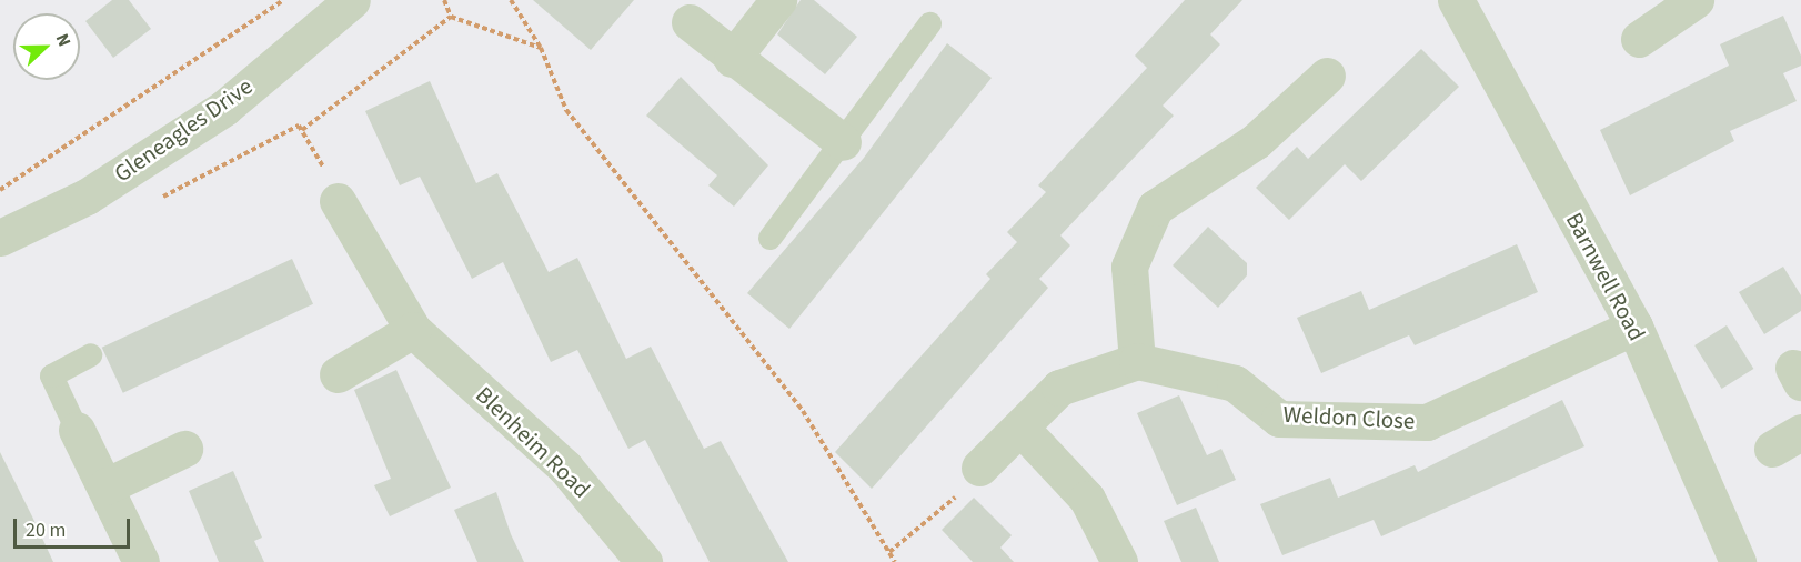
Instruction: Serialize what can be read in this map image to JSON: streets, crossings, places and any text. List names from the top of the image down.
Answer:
{
  "streets": {
    "street": [
      "Gleneagles Drive",
      "Barnwell Road",
      "Weldon Close",
      "Blenheim Road"
    ]
  },
  "crossings": [
    ["Barnwell Road", "Weldon Close"]
  ],
  "scale_bar": "20 m",
  "north": "right"
}
